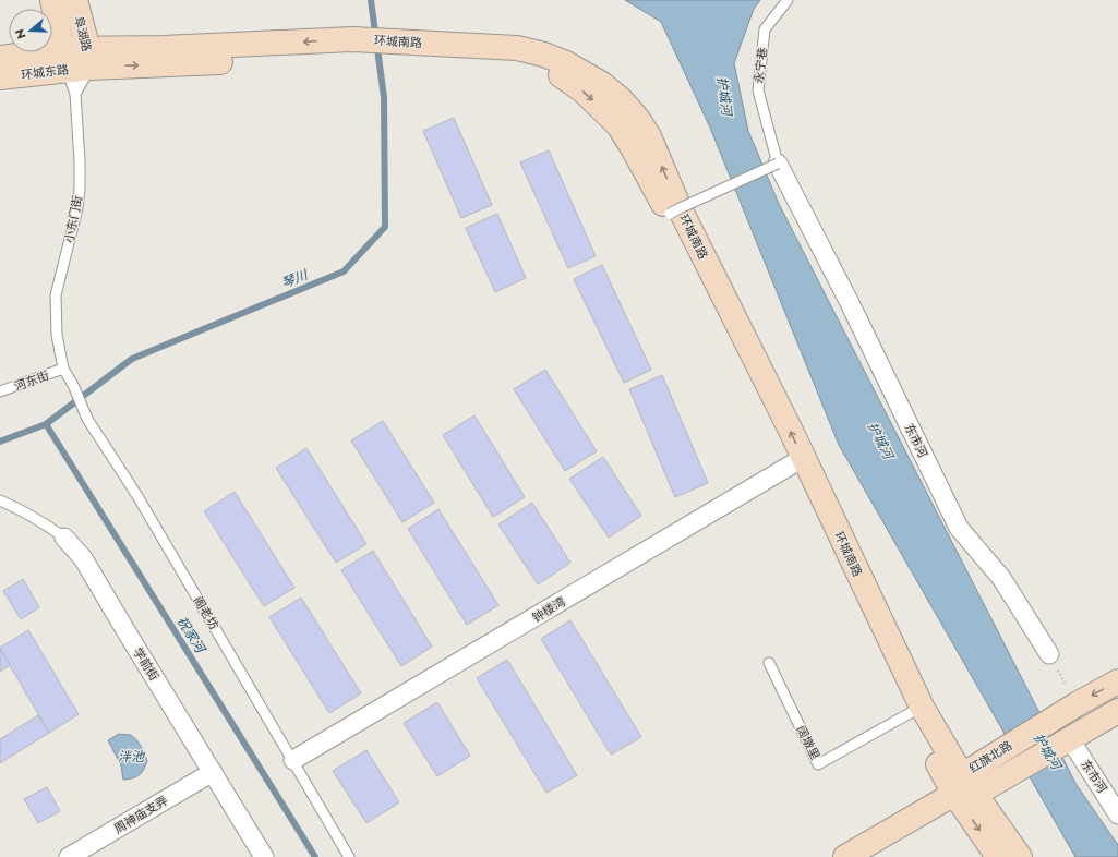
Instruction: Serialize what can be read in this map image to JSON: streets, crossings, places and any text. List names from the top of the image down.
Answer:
{
  "streets": {
    "main road": [
      "阜湖路",
      "环城南路",
      "环城东路",
      "红旗北路"
    ],
    "street": [
      "东市河",
      "钟楼湾",
      "学前街",
      "周神庙支弄"
    ],
    "lane": [
      "永宁巷",
      "小东门街",
      "河东街",
      "阁老坊",
      "阔墩里"
    ]
  },
  "crossings": [
    ["阜湖路", "环城南路"],
    ["阜湖路", "环城东路"],
    ["阜湖路", "小东门街"],
    ["环城南路", "环城东路"],
    ["环城南路", "钟楼湾"],
    ["环城南路", "阔墩里"],
    ["环城南路", "红旗北路"],
    ["永宁巷", "东市河"],
    ["环城东路", "小东门街"],
    ["小东门街", "河东街"],
    ["小东门街", "阁老坊"],
    ["河东街", "阁老坊"],
    ["钟楼湾", "阁老坊"],
    ["学前街", "周神庙支弄"]
  ],
  "water": [
    "护城河",
    "琴川",
    "祝家河",
    "泮池"
  ],
  "north": "left"
}
